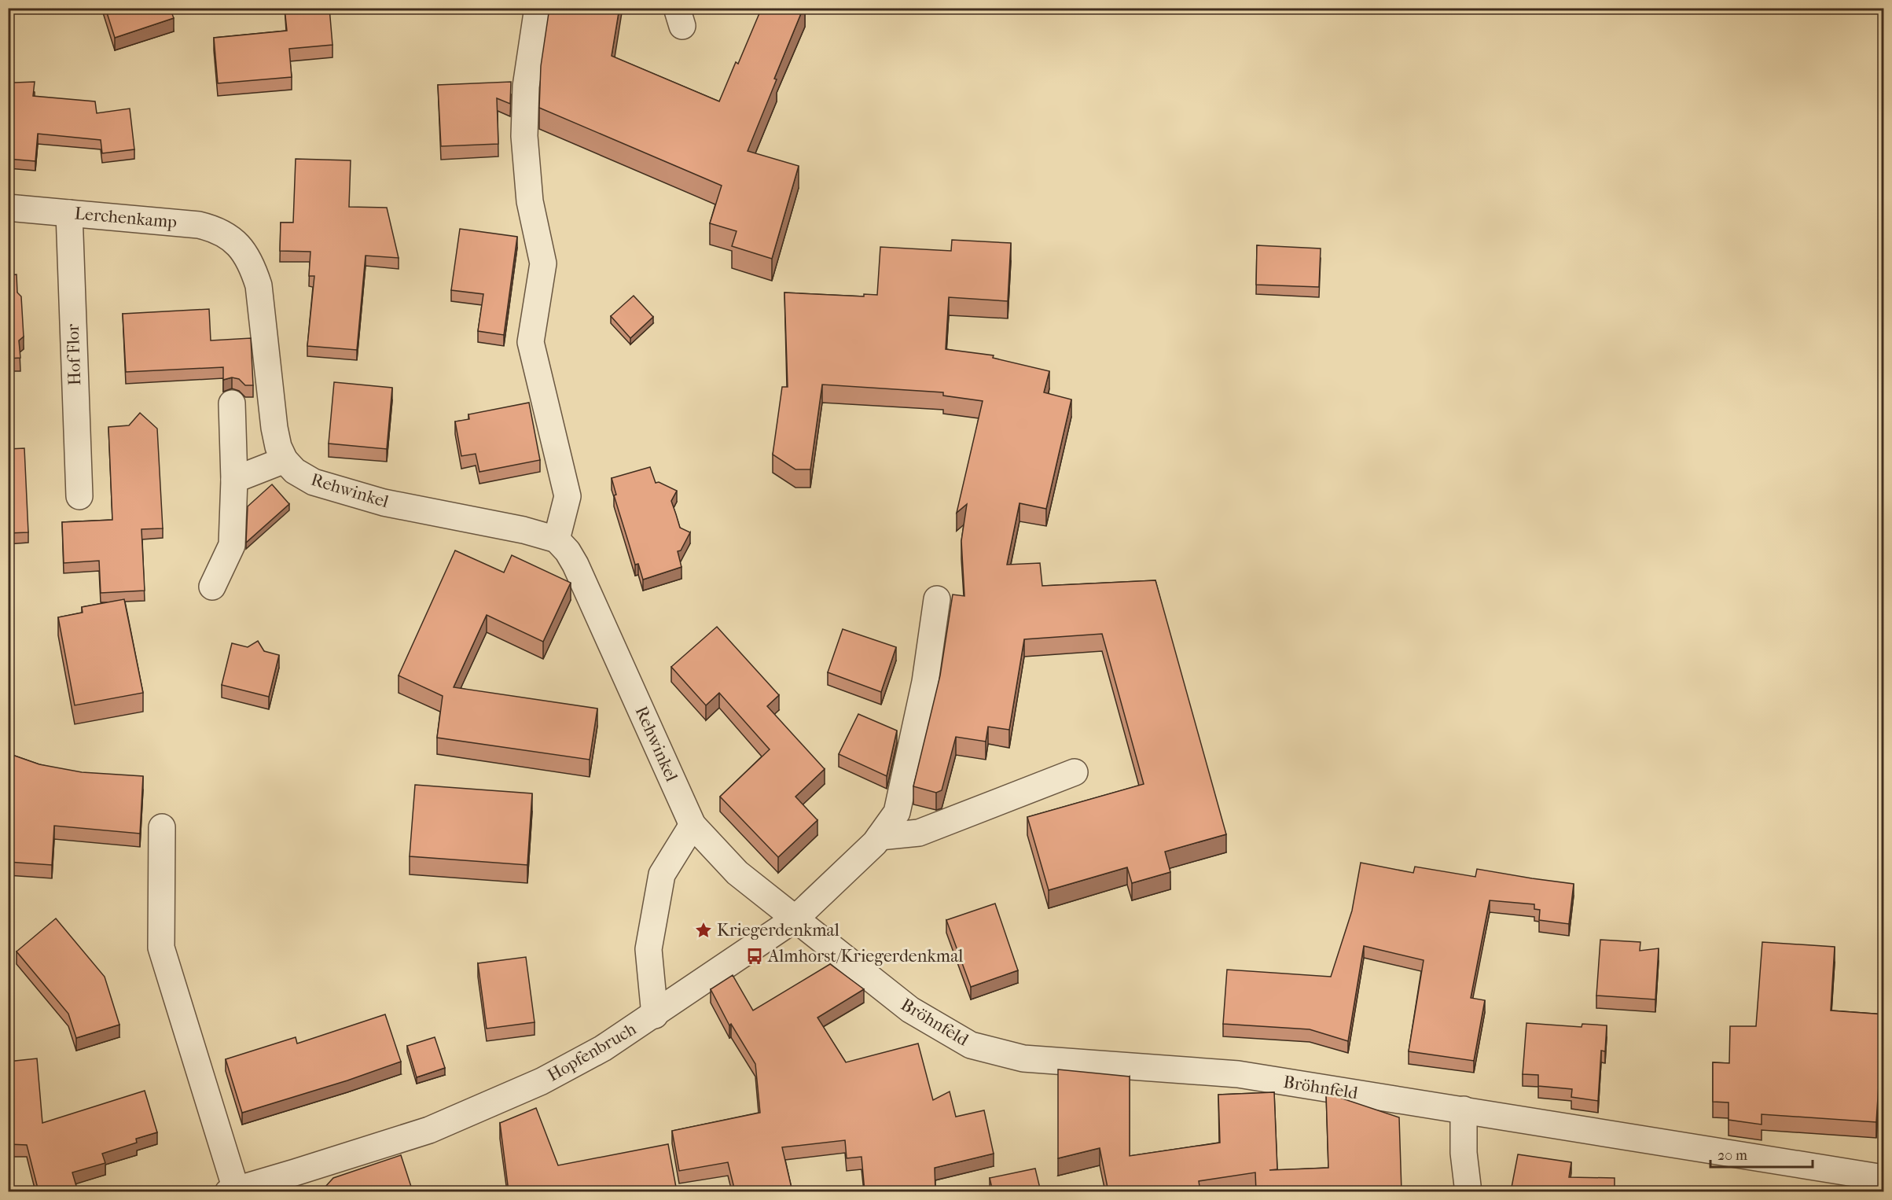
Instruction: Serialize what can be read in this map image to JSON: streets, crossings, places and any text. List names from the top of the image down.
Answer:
{
  "streets": {
    "street": [
      "Lerchenkamp",
      "Hof Flor",
      "Rehwinkel",
      "Bröhnfeld",
      "Hopfenbruch"
    ]
  },
  "crossings": [
    ["Lerchenkamp", "Hof Flor"],
    ["Lerchenkamp", "Rehwinkel"],
    ["Rehwinkel", "Bröhnfeld"],
    ["Rehwinkel", "Hopfenbruch"],
    ["Bröhnfeld", "Hopfenbruch"]
  ],
  "places": {
    "place": ["Kriegerdenkmal"],
    "bus stop": ["Almhorst/Kriegerdenkmal"]
  },
  "scale_bar": "20 m"
}
